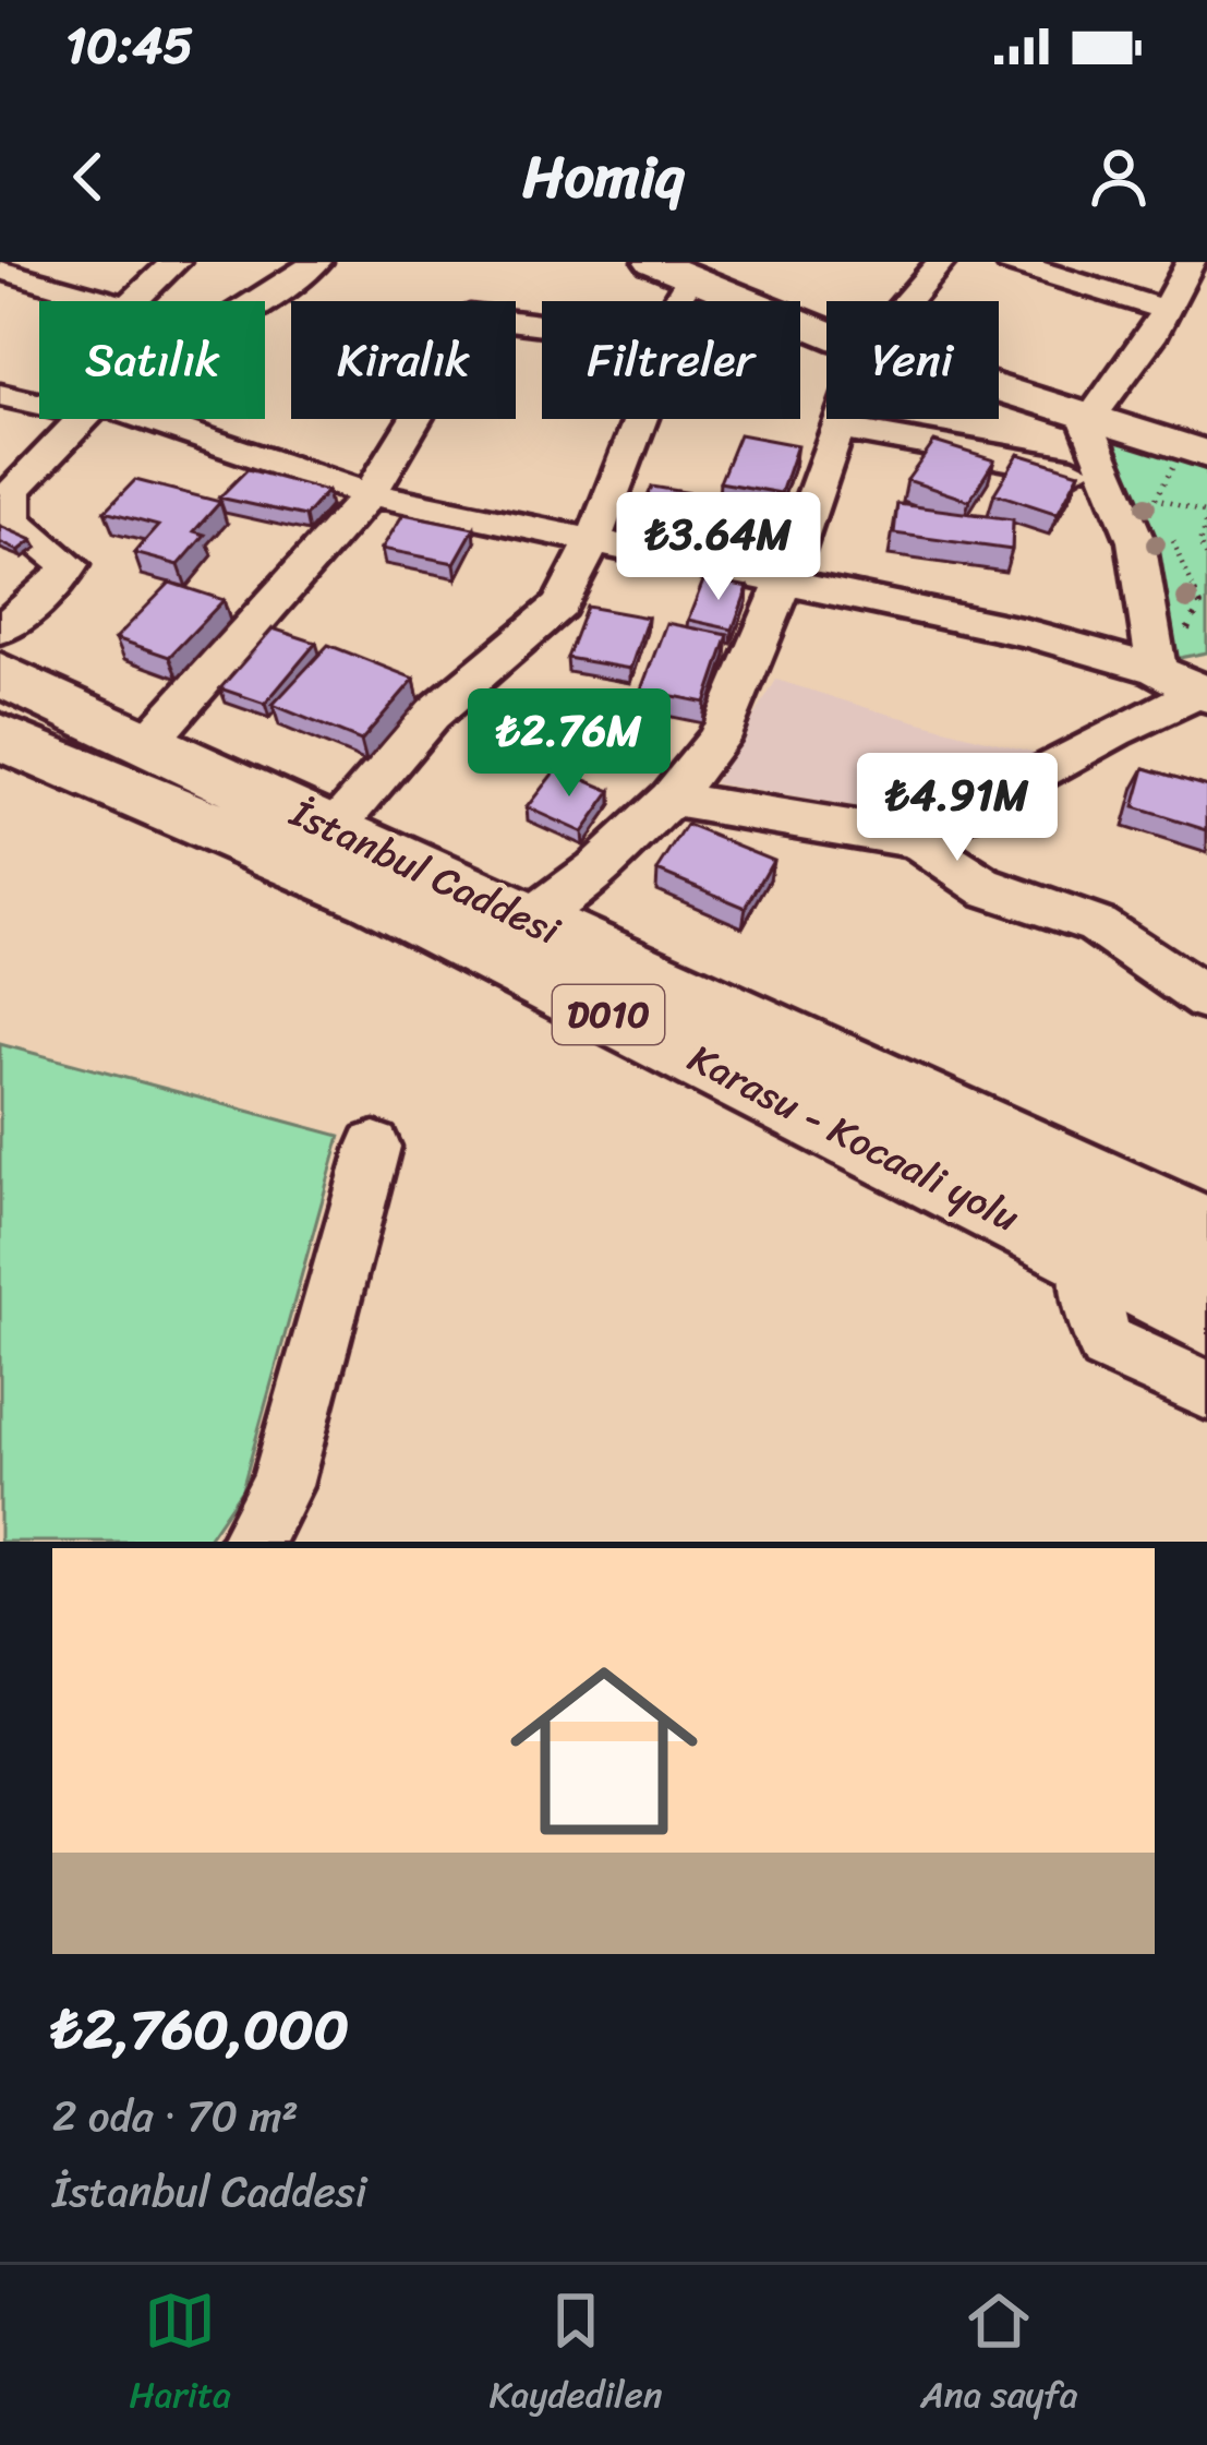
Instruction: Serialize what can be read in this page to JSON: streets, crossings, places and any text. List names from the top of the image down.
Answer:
{
  "streets": {
    "highway": ["İstanbul Caddesi", "D010", "Karasu - Kocaali yolu"]
  },
  "page": {
    "status": "10:45",
    "header": "Homiq",
    "chip": [
      "Satılık",
      "Kiralık",
      "Filtreler",
      "Yeni"
    ],
    "price": ["₺3.64M", "₺2.76M", "₺4.91M"],
    "list": [
      {
        "name": "₺2,760,000",
        "note": "2 oda · 70 m² · İstanbul Caddesi"
      }
    ],
    "tabs": ["Harita", "Kaydedilen", "Ana sayfa"]
  }
}
